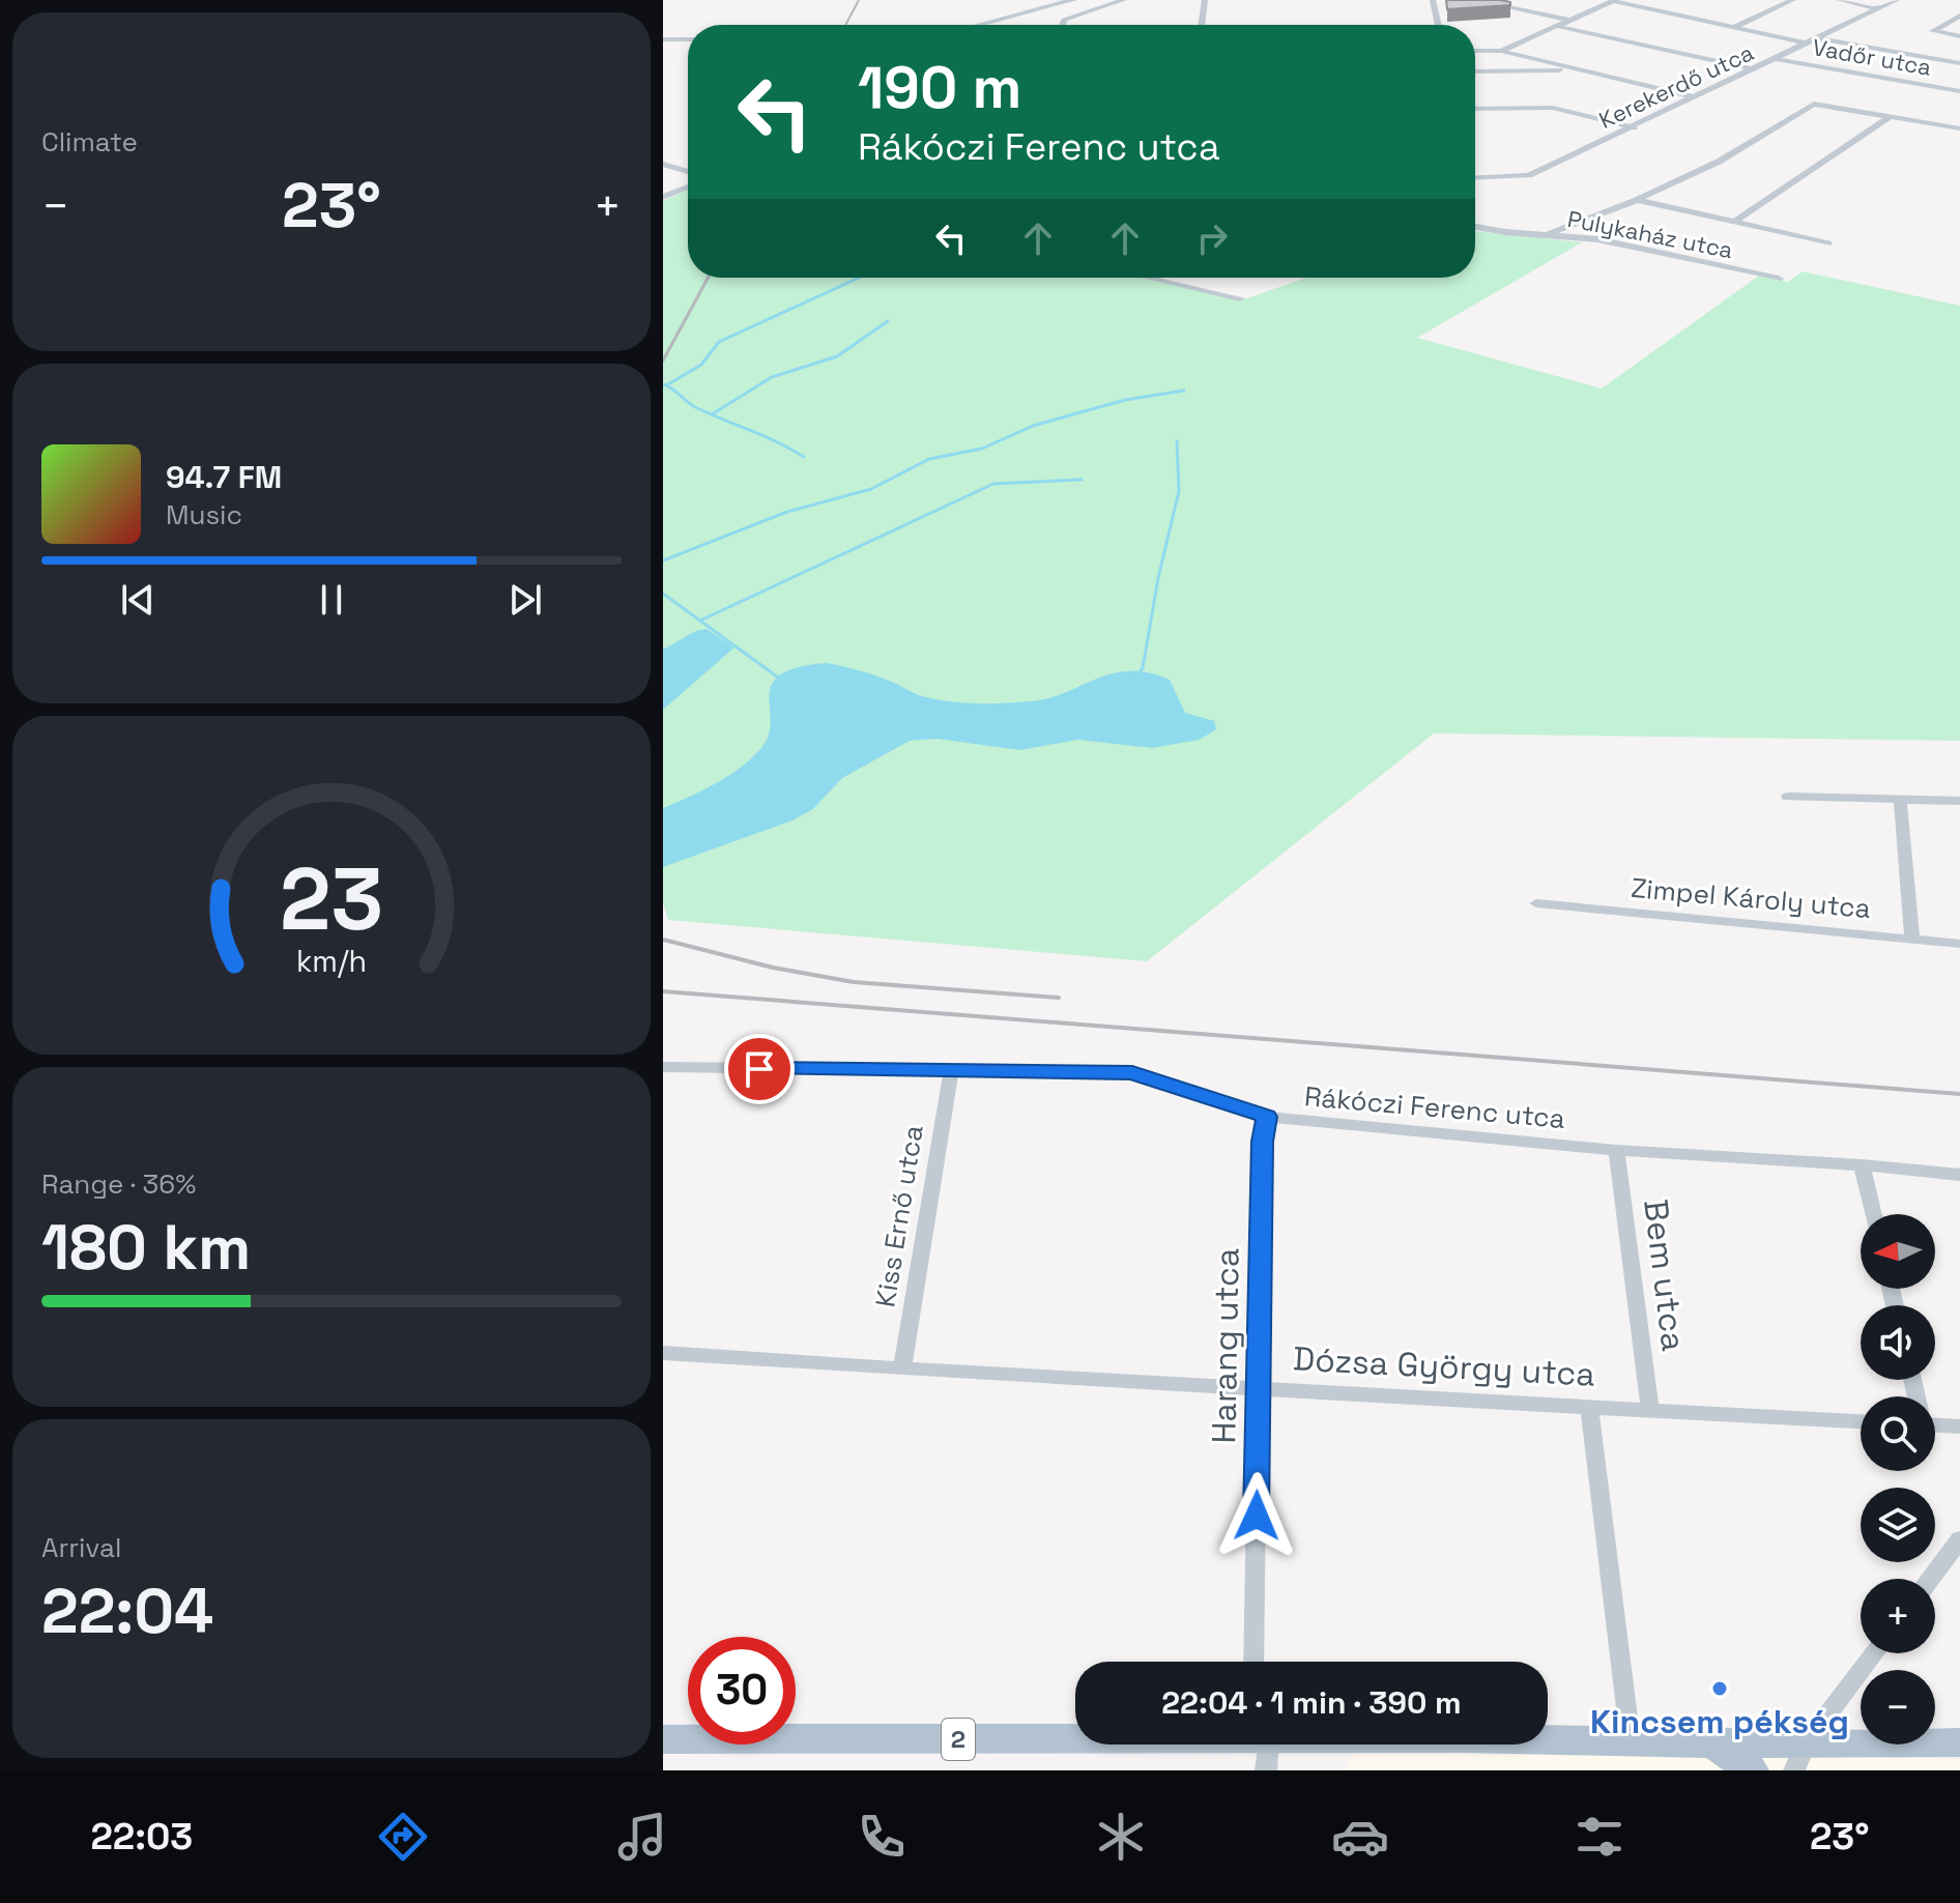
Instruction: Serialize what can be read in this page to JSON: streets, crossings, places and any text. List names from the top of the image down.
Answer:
{
  "streets": {
    "main road": ["2"],
    "street": [
      "Vadőr utca",
      "Kerekerdő utca",
      "Pulykaház utca",
      "Zimpel Károly utca",
      "Rákóczi Ferenc utca",
      "Kiss Ernő utca",
      "Bem utca",
      "Harang utca",
      "Dózsa György utca"
    ]
  },
  "crossings": [
    ["Vadőr utca", "Kerekerdő utca"],
    ["Rákóczi Ferenc utca", "Kiss Ernő utca"],
    ["Rákóczi Ferenc utca", "Bem utca"],
    ["Rákóczi Ferenc utca", "Harang utca"],
    ["Kiss Ernő utca", "Dózsa György utca"],
    ["Bem utca", "Dózsa György utca"],
    ["Harang utca", "Dózsa György utca"]
  ],
  "places": ["Kincsem pékség"],
  "north": "left",
  "page": {
    "tile": [
      "Climate",
      ["Range · 36%", "180 km"],
      ["Arrival", "22:04"]
    ],
    "turn": ["190 m", "Rákóczi Ferenc utca"],
    "heat": ["−", "23°", "+"],
    "song": ["94.7 FM", "Music"],
    "map_buttons": ["+", "−"],
    "limit": "30",
    "trip": "22:04 · 1 min · 390 m",
    "tabs": ["22:03", "23°"],
    "gauge": ["23", "km/h"]
  }
}
